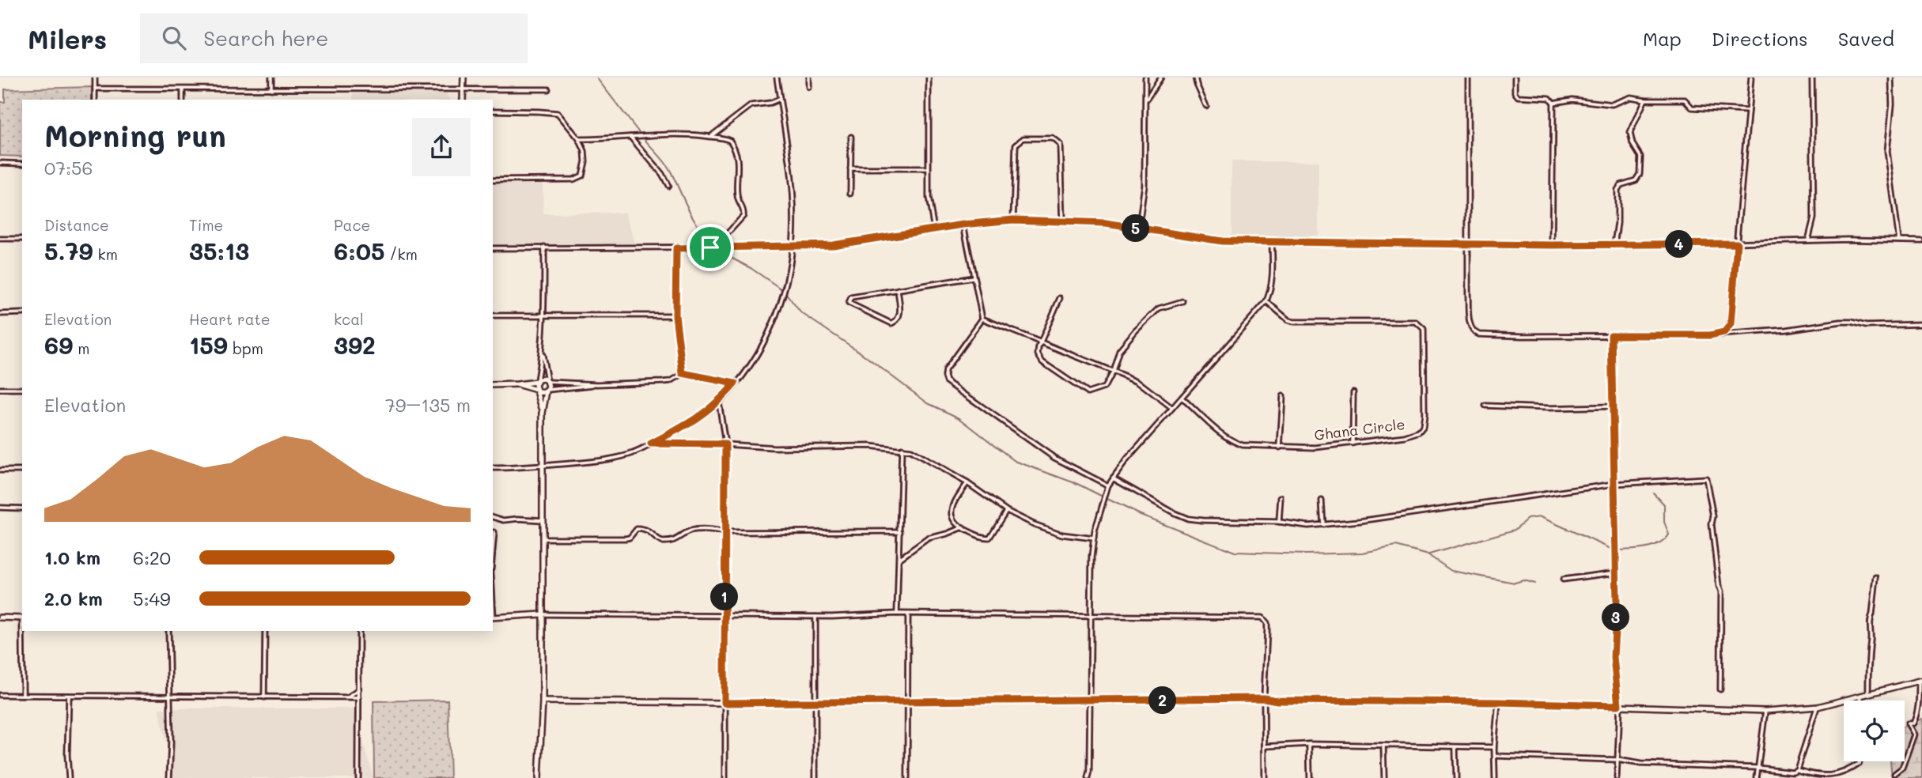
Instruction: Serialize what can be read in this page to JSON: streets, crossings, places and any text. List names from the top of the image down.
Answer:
{
  "streets": {
    "street": ["Ghana Circle"]
  },
  "page": {
    "header": "Milers",
    "search": "Search here",
    "nav": ["Map", "Directions", "Saved"],
    "heading": ["Morning run", "07:56"],
    "stats": [
      ["Distance", "5.79 km"],
      ["Time", "35:13"],
      ["Pace", "6:05 /km"],
      ["Elevation", "69 m"],
      ["Heart rate", "159 bpm"],
      ["kcal", "392"]
    ],
    "pins": [
      "5",
      "4",
      "1",
      "3",
      "2"
    ],
    "chart": ["Elevation", "79–135 m"],
    "list": [
      {
        "name": "1.0 km",
        "note": "6:20"
      },
      {
        "name": "2.0 km",
        "note": "5:49"
      }
    ]
  }
}
